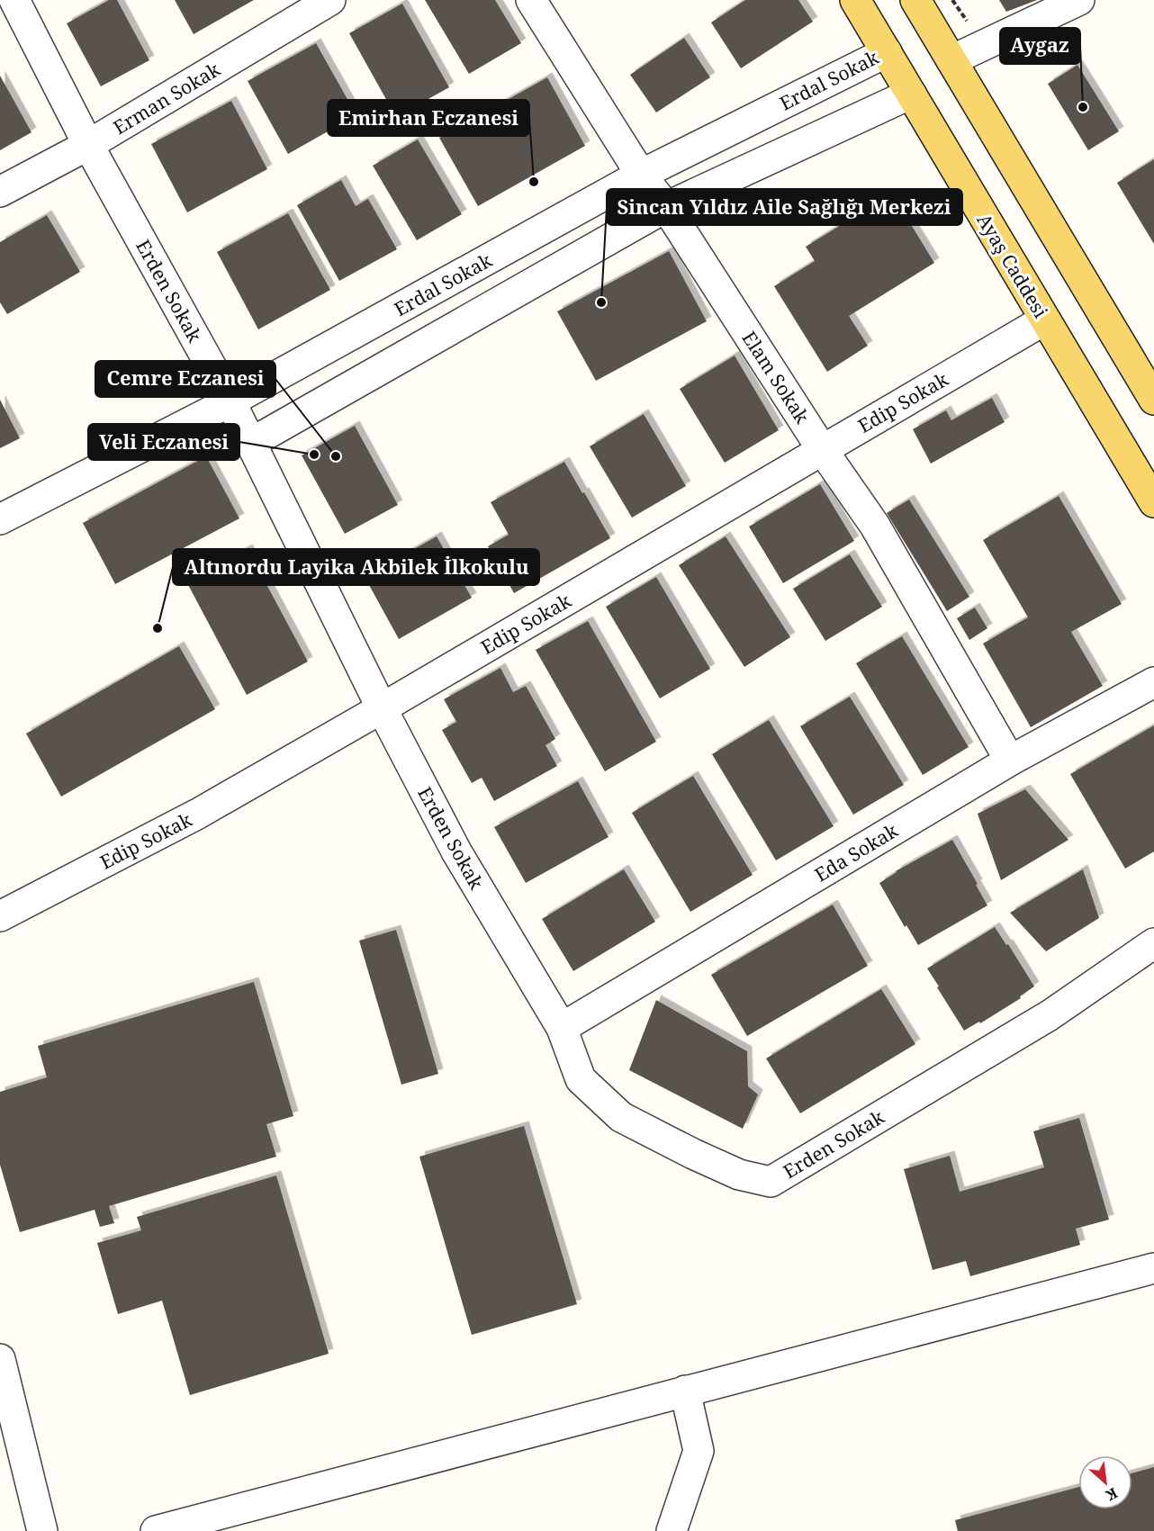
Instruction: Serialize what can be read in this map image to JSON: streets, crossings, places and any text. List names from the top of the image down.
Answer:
{
  "streets": {
    "main road": ["Ayaş Caddesi"],
    "street": [
      "Erdal Sokak",
      "Erman Sokak",
      "Erden Sokak",
      "Elam Sokak",
      "Edip Sokak",
      "Eda Sokak"
    ]
  },
  "crossings": [
    ["Erdal Sokak", "Ayaş Caddesi"],
    ["Erdal Sokak", "Erden Sokak"],
    ["Erdal Sokak", "Elam Sokak"],
    ["Erman Sokak", "Erden Sokak"],
    ["Ayaş Caddesi", "Edip Sokak"],
    ["Erden Sokak", "Edip Sokak"],
    ["Erden Sokak", "Eda Sokak"],
    ["Elam Sokak", "Edip Sokak"],
    ["Elam Sokak", "Eda Sokak"]
  ],
  "places": [
    "Aygaz",
    "Emirhan Eczanesi",
    "Sincan Yıldız Aile Sağlığı Merkezi",
    "Veli Eczanesi",
    "Cemre Eczanesi",
    "Altınordu Layika Akbilek İlkokulu"
  ],
  "north": "bottom right"
}
